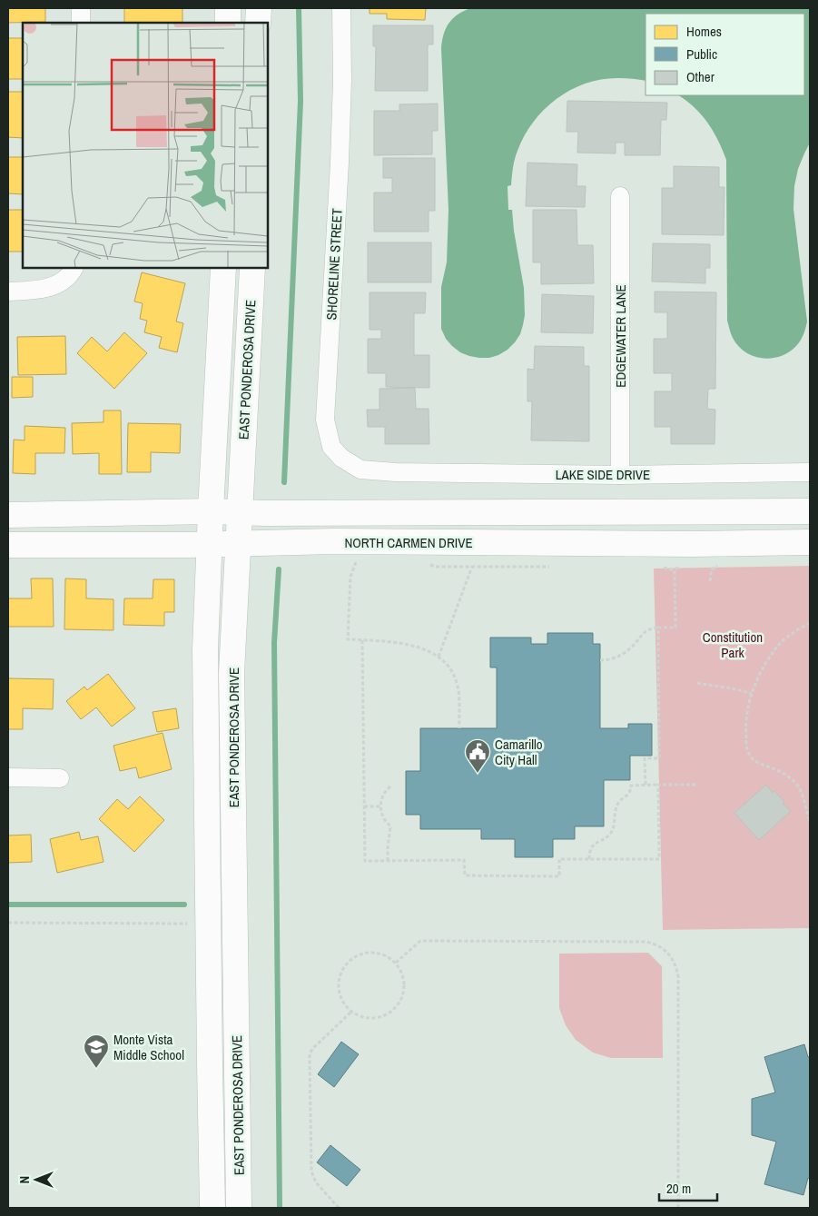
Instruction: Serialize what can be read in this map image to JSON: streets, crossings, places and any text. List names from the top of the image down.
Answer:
{
  "streets": {
    "main road": ["EAST PONDEROSA DRIVE", "NORTH CARMEN DRIVE"],
    "street": ["SHORELINE STREET", "EDGEWATER LANE", "LAKE SIDE DRIVE"]
  },
  "crossings": [
    ["SHORELINE STREET", "LAKE SIDE DRIVE"],
    ["EDGEWATER LANE", "LAKE SIDE DRIVE"],
    ["EAST PONDEROSA DRIVE", "NORTH CARMEN DRIVE"]
  ],
  "parks": ["Constitution Park"],
  "places": {
    "public building": ["Camarillo City Hall"],
    "school or university": ["Monte Vista Middle School"]
  },
  "legend": ["Homes", "Public", "Other"],
  "scale_bar": "20 m",
  "north": "left"
}
